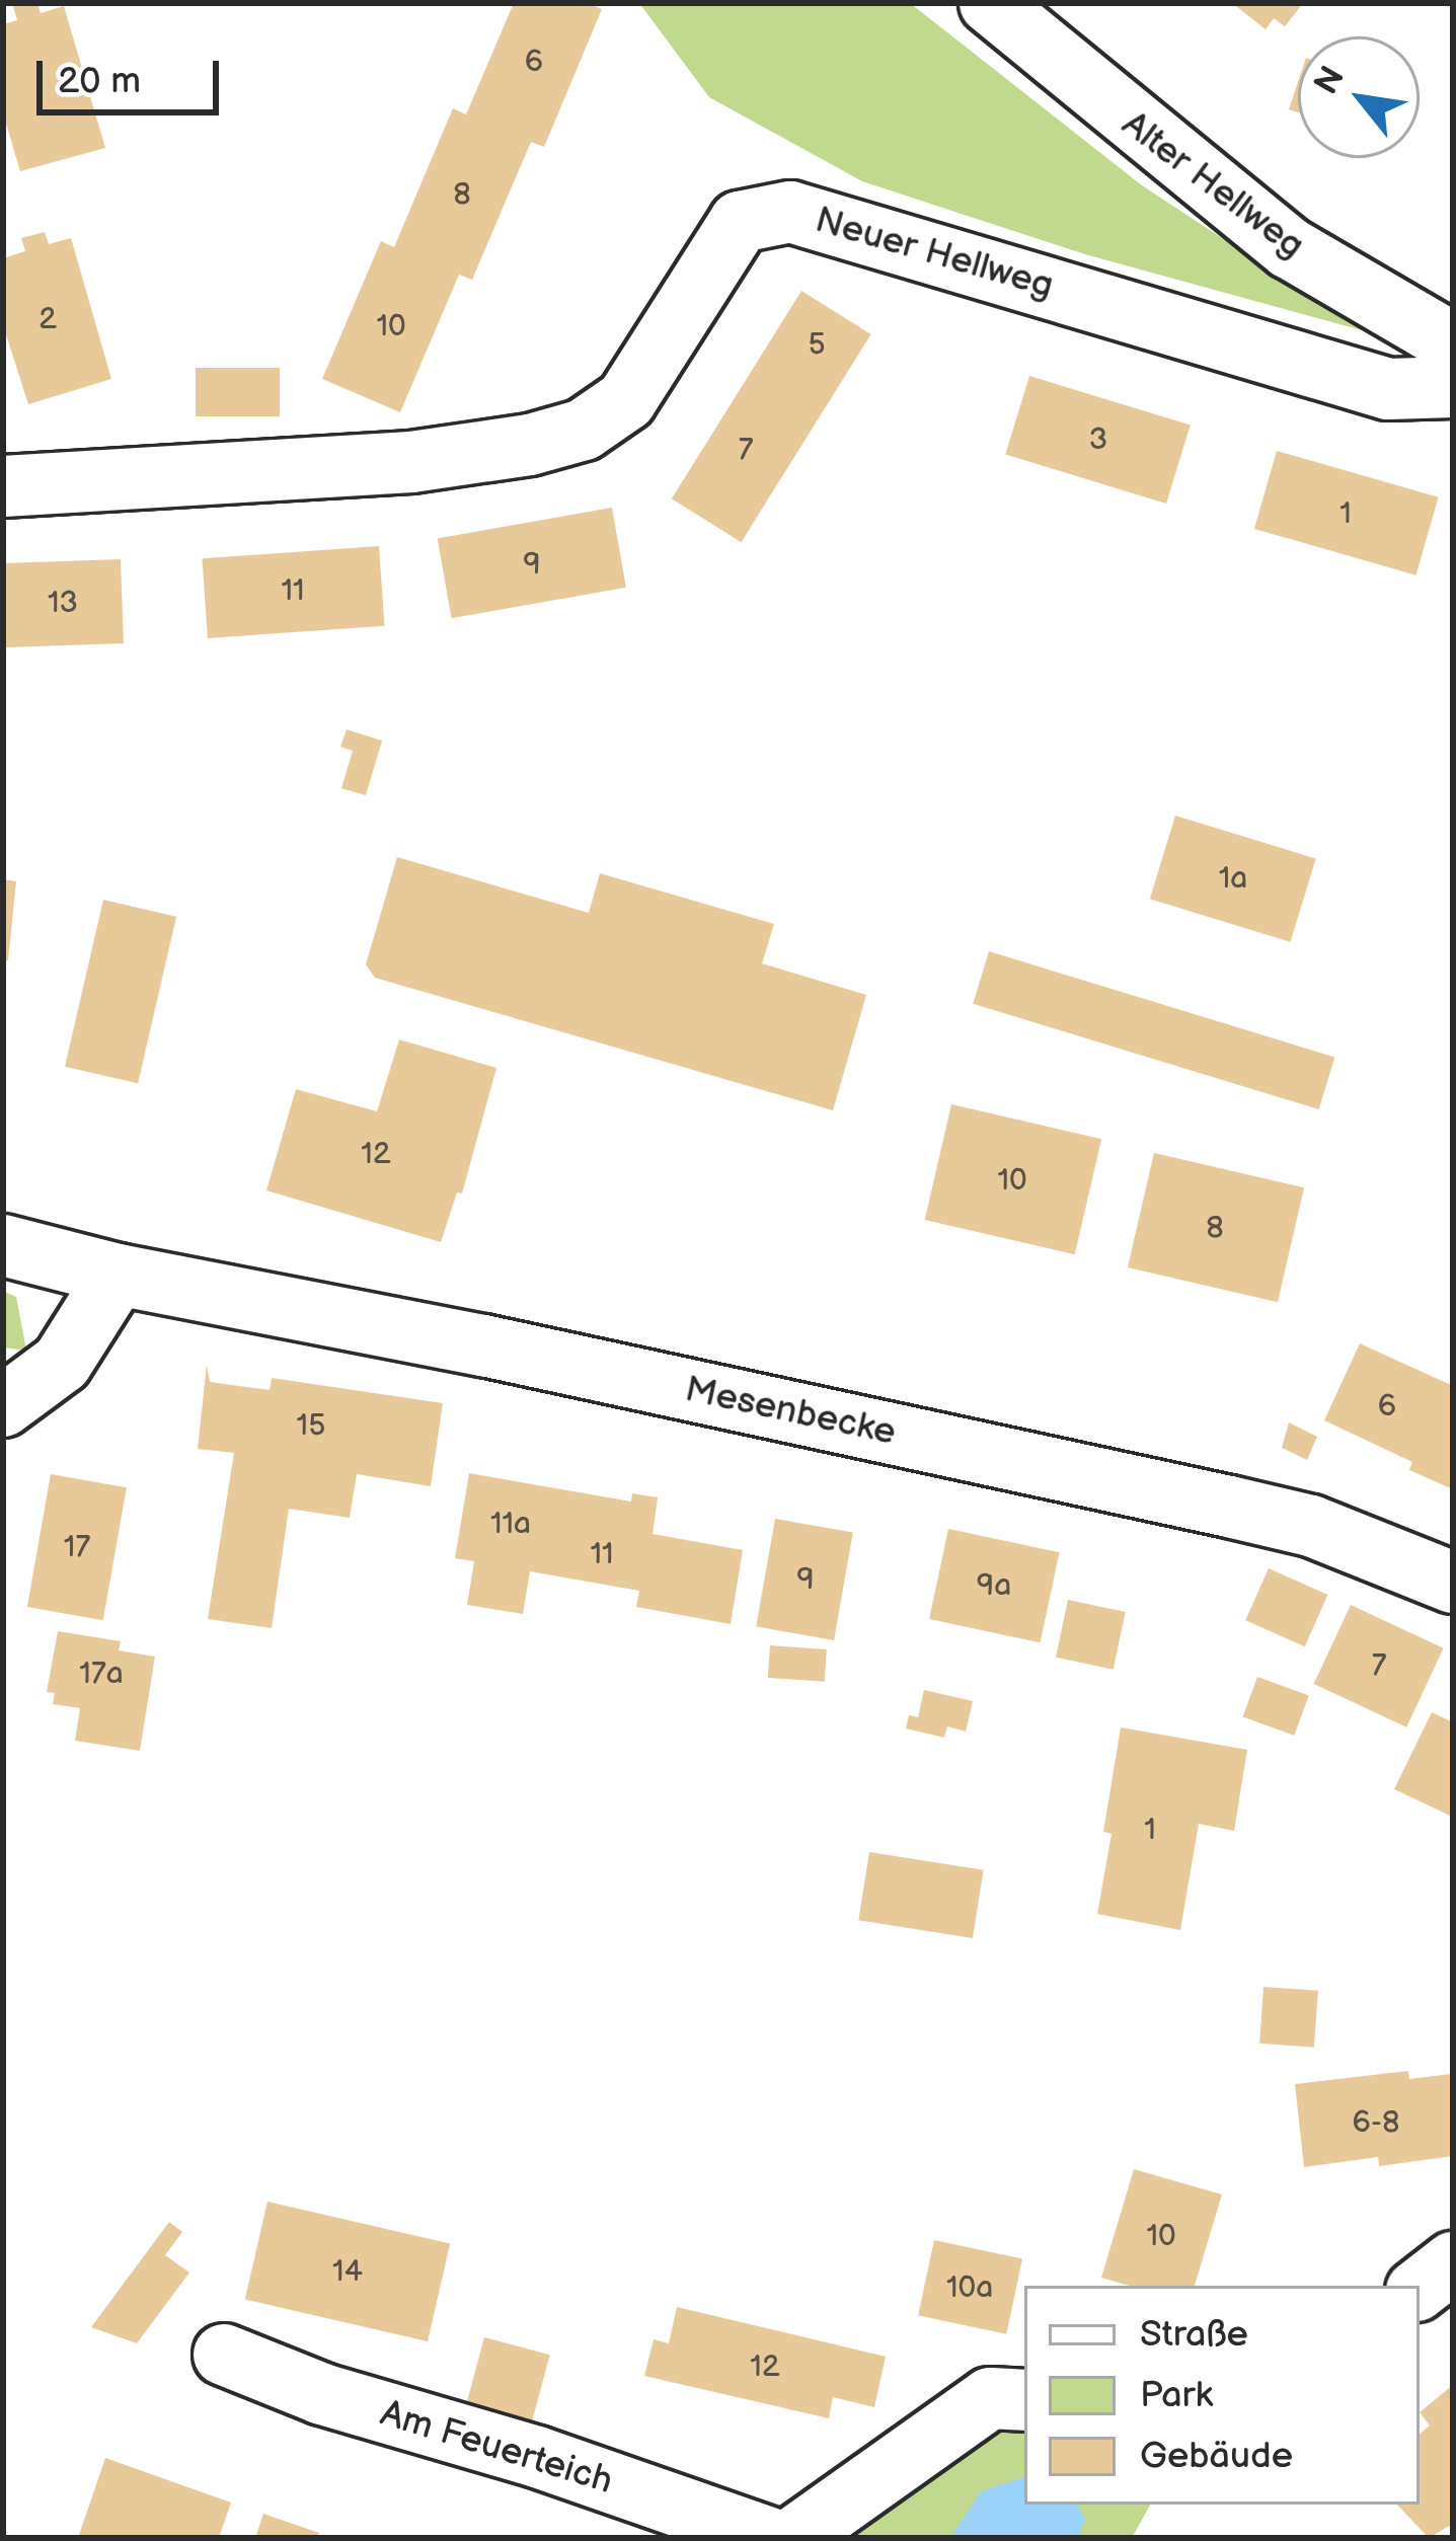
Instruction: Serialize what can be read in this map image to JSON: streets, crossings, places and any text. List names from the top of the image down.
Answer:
{
  "streets": {
    "street": [
      "Alter Hellweg",
      "Neuer Hellweg",
      "Mesenbecke",
      "Am Feuerteich"
    ]
  },
  "house_numbers": [
    "6",
    "8",
    "2",
    "10",
    "5",
    "3",
    "7",
    "1",
    "9",
    "11",
    "13",
    "1a",
    "12",
    "10",
    "8",
    "6",
    "15",
    "11a",
    "17",
    "11",
    "9",
    "9a",
    "7",
    "17a",
    "1",
    "6-8",
    "10",
    "14",
    "10a",
    "12"
  ],
  "legend": ["Straße", "Park", "Gebäude"],
  "scale_bar": "20 m",
  "north": "top left"
}
